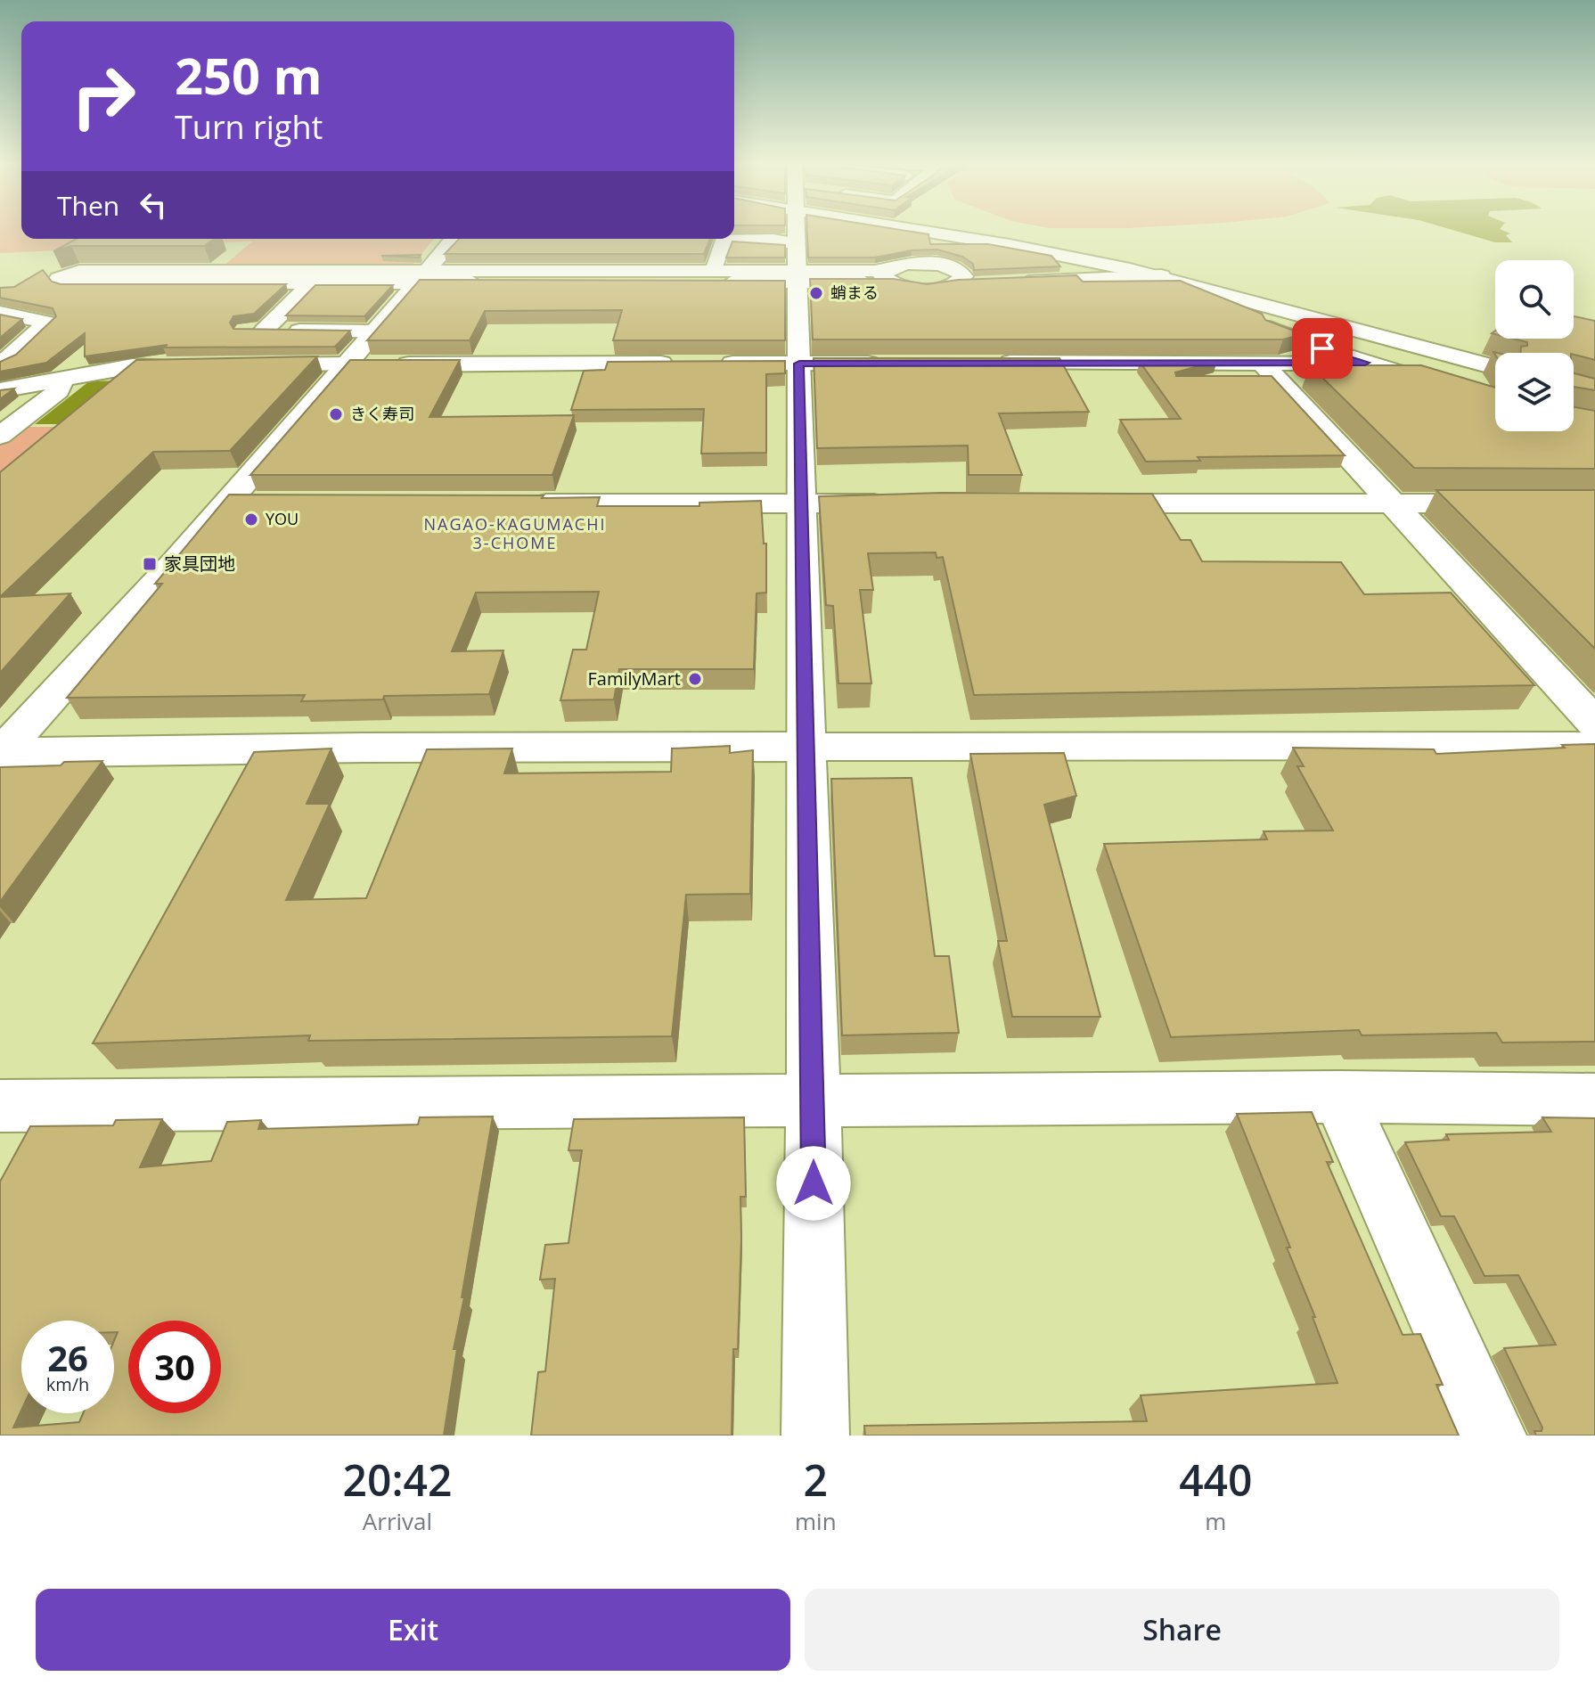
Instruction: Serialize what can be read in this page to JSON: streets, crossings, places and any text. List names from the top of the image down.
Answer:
{
  "districts": ["NAGAO-KAGUMACHI 3-CHOME"],
  "places": {
    "other": [
      "蛸まる",
      "きく寿司",
      "YOU",
      "FamilyMart"
    ],
    "transit": ["家具団地"]
  },
  "page": {
    "turn": ["250 m", "Turn right"],
    "then": "Then",
    "speed": "26 km/h",
    "limit": "30",
    "eta": [
      "20:42",
      "Arrival",
      "2",
      "min",
      "440",
      "m"
    ],
    "buttons": ["Exit", "Share"]
  }
}
